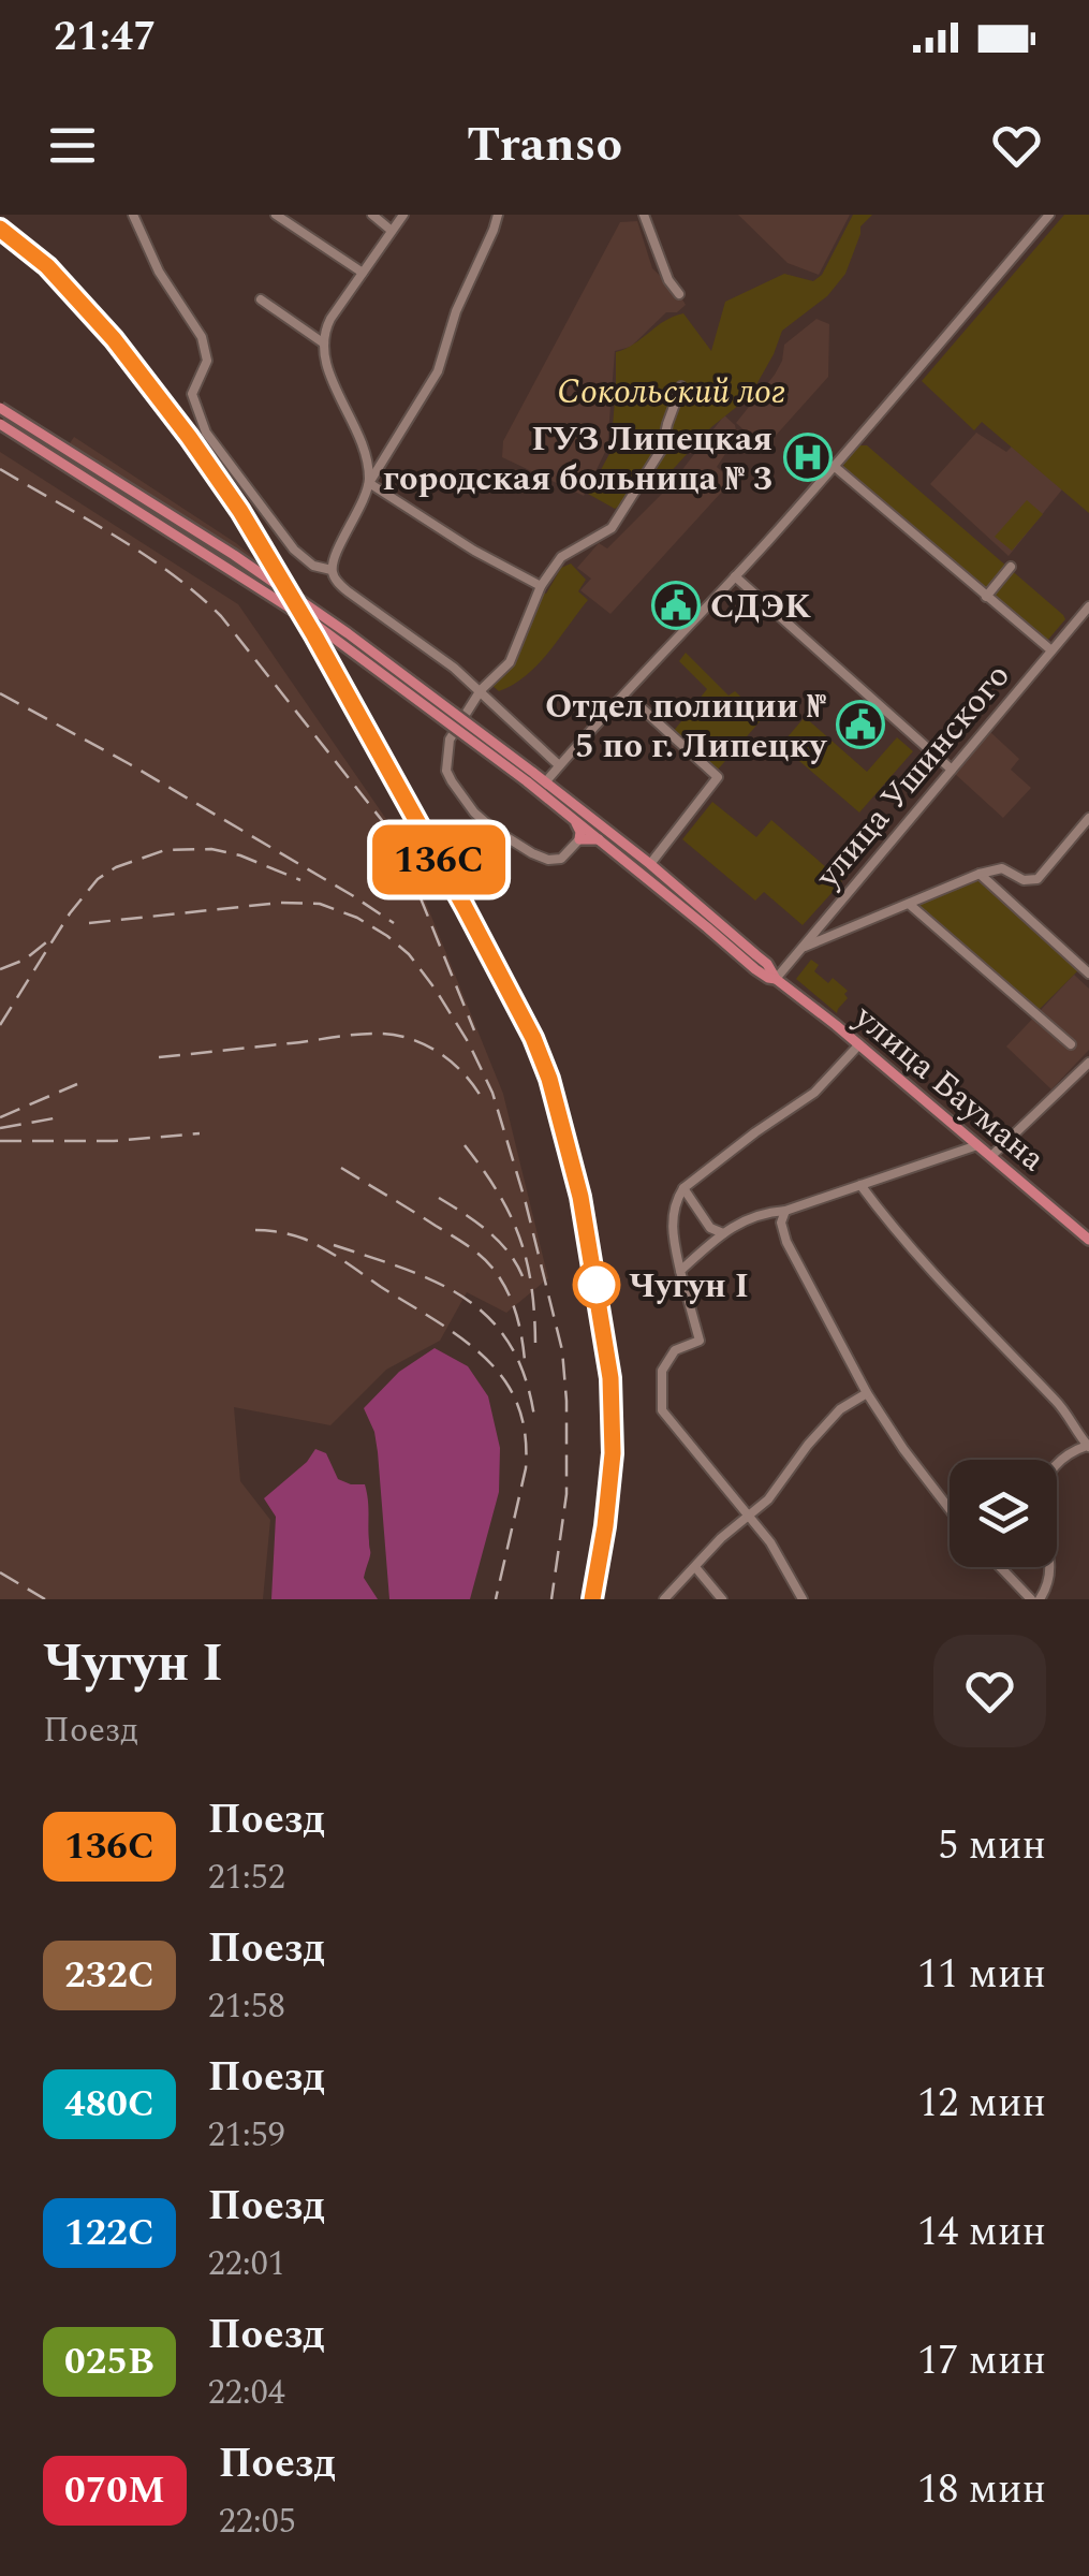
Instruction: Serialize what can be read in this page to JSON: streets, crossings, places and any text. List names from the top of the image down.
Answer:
{
  "streets": {
    "main road": ["улица Баумана"],
    "street": ["улица Ушинского"]
  },
  "crossings": [
    ["улица Ушинского", "улица Баумана"]
  ],
  "parks": ["Сокольский лог"],
  "places": {
    "hospital": ["ГУЗ Липецкая городская больница № 3"],
    "public building": ["СДЭК", "Отдел полиции № 5 по г. Липецку"],
    "other": ["Чугун I"]
  },
  "page": {
    "status": "21:47",
    "header": "Transo",
    "on_map": "136С",
    "heading": ["Чугун I", "Поезд"],
    "list": [
      {
        "mark": "136С",
        "name": "Поезд",
        "note": "21:52",
        "value": "5 мин"
      },
      {
        "mark": "232C",
        "name": "Поезд",
        "note": "21:58",
        "value": "11 мин"
      },
      {
        "mark": "480С",
        "name": "Поезд",
        "note": "21:59",
        "value": "12 мин"
      },
      {
        "mark": "122С",
        "name": "Поезд",
        "note": "22:01",
        "value": "14 мин"
      },
      {
        "mark": "025В",
        "name": "Поезд",
        "note": "22:04",
        "value": "17 мин"
      },
      {
        "mark": "070М",
        "name": "Поезд",
        "note": "22:05",
        "value": "18 мин"
      }
    ]
  }
}
